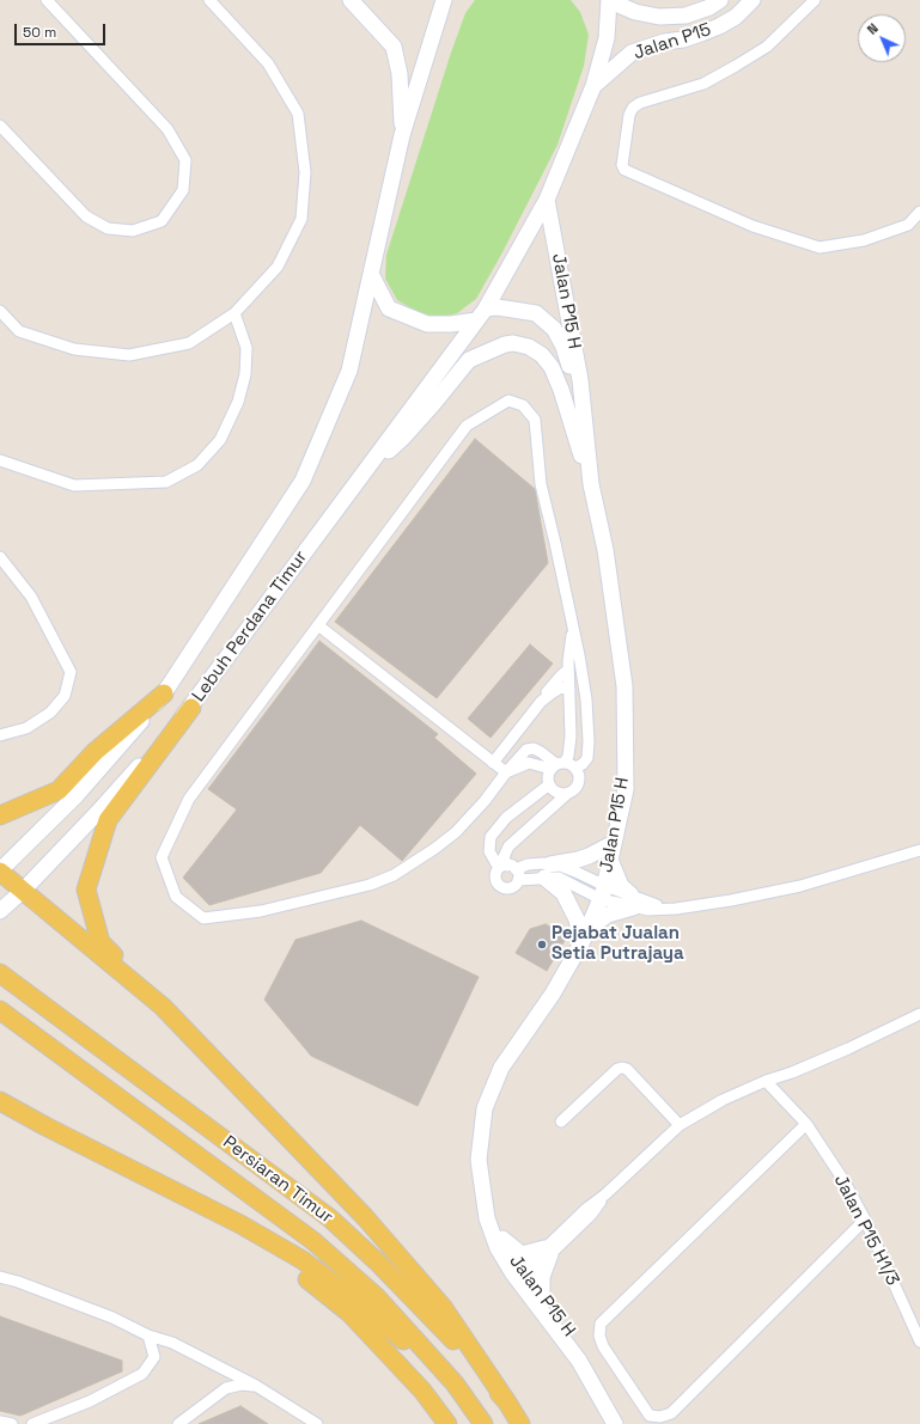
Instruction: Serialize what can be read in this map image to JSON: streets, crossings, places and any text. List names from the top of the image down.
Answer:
{
  "streets": {
    "main road": [
      "Jalan P15",
      "Jalan P15 H",
      "Lebuh Perdana Timur",
      "Persiaran Timur"
    ],
    "street": ["Jalan P15 H1/3"]
  },
  "crossings": [
    ["Jalan P15", "Lebuh Perdana Timur"],
    ["Jalan P15 H", "Lebuh Perdana Timur"]
  ],
  "places": ["Pejabat Jualan Setia Putrajaya"],
  "scale_bar": "50 m",
  "north": "top left"
}
